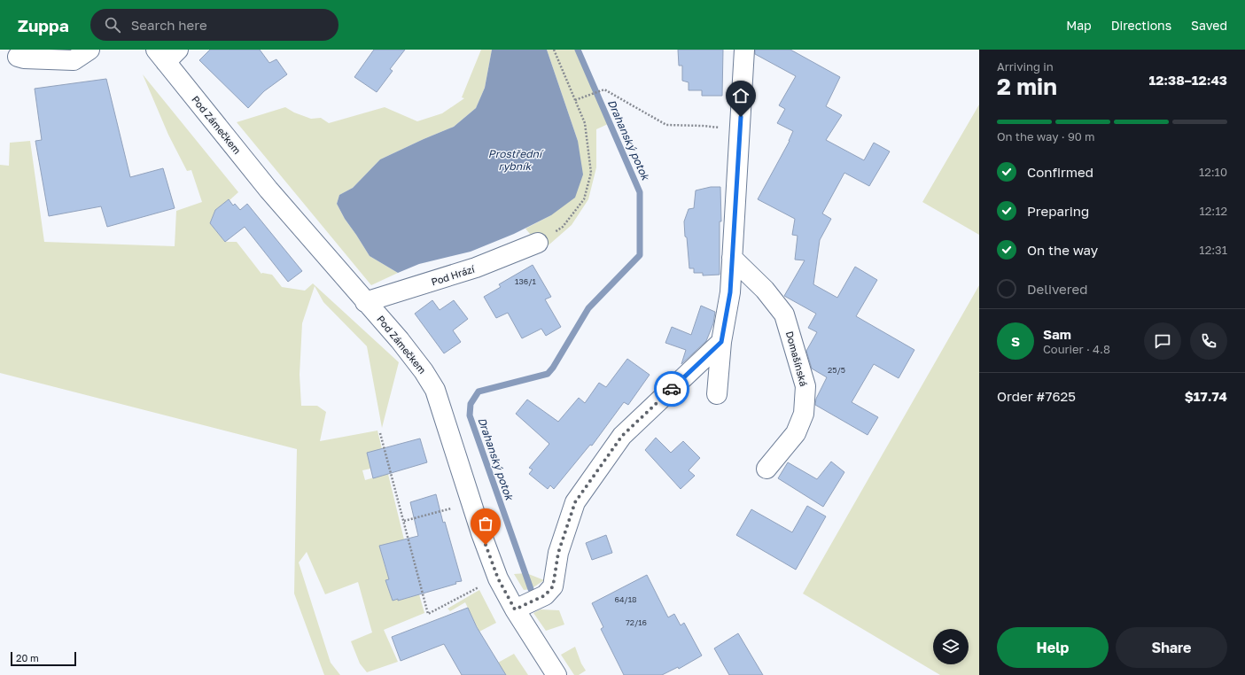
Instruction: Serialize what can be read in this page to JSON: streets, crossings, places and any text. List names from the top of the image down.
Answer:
{
  "streets": {
    "street": ["Pod Zámečkem", "Pod Hrází", "Domašínská"]
  },
  "crossings": [
    ["Pod Zámečkem", "Pod Hrází"]
  ],
  "water": ["Drahanský potok", "Prostřední rybník"],
  "house_numbers": [
    "136/1",
    "25/5",
    "64/18",
    "72/16"
  ],
  "scale_bar": "20 m",
  "page": {
    "header": "Zuppa",
    "search": "Search here",
    "nav": ["Map", "Directions", "Saved"],
    "heading": ["2 min", "Arriving in", "12:38–12:43"],
    "panel": [
      "Sam",
      "Courier · 4.8",
      "Order #7625",
      "$17.74"
    ],
    "bar": "On the way · 90 m",
    "list": [
      ["Confirmed", "12:10"],
      ["Preparing", "12:12"],
      ["On the way", "12:31"],
      "Delivered"
    ],
    "round": "S",
    "buttons": ["Help", "Share"],
    "scale": "20 m"
  }
}
